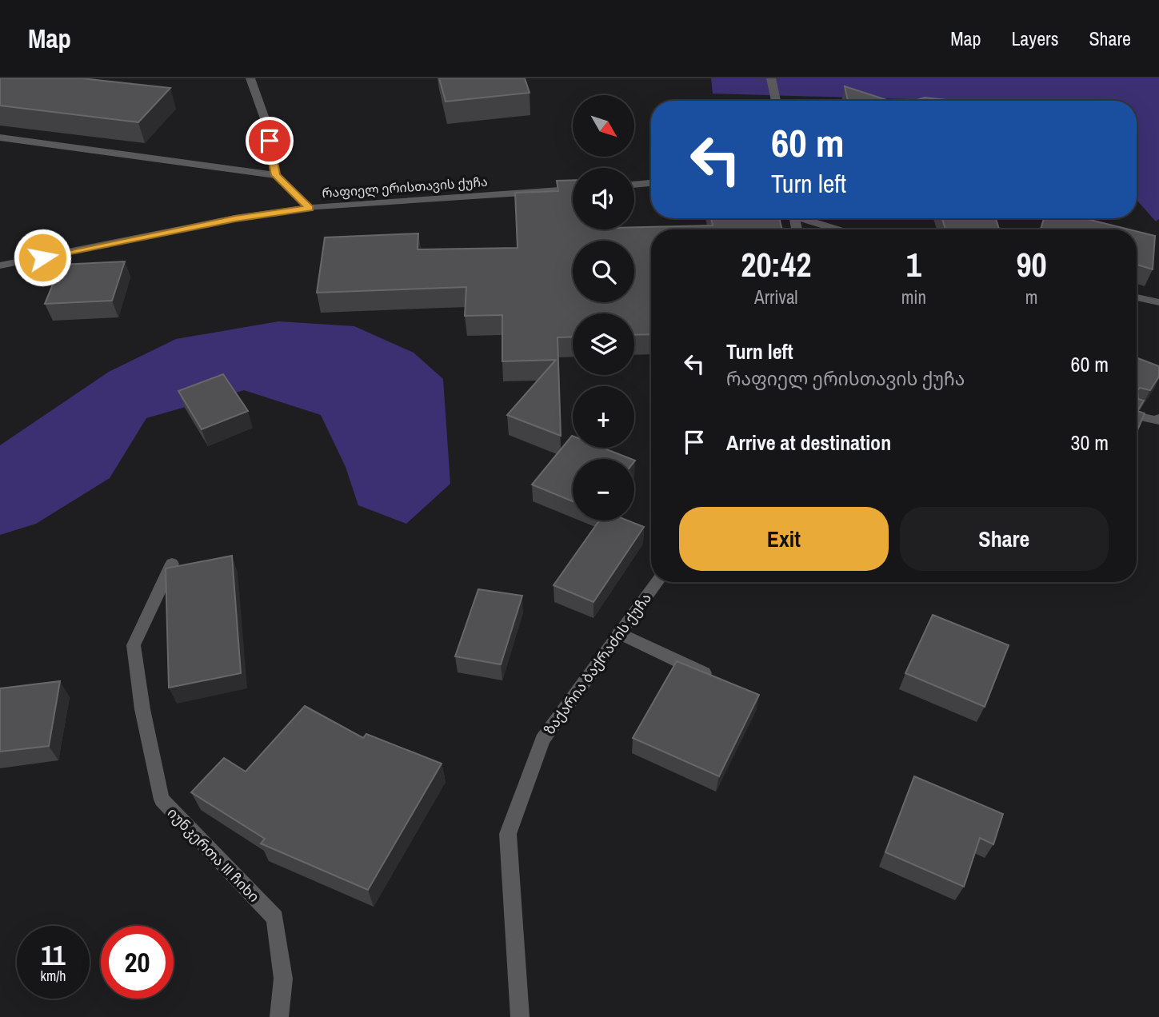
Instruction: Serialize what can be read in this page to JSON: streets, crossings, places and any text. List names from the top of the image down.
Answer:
{
  "streets": {
    "street": ["რაფიელ ერისთავის ქუჩა", "ზაქარია ბაქრაძის ქუჩა", "იუნკერთა III ჩიხი"]
  },
  "north": "bottom right",
  "page": {
    "header": "Map",
    "nav": ["Map", "Layers", "Share"],
    "map_buttons": ["+", "−"],
    "turn": ["60 m", "Turn left"],
    "eta": [
      "20:42",
      "Arrival",
      "1",
      "min",
      "90",
      "m"
    ],
    "list": [
      {
        "name": "Turn left",
        "note": "რაფიელ ერისთავის ქუჩა",
        "value": "60 m"
      },
      {
        "name": "Arrive at destination",
        "value": "30 m"
      }
    ],
    "buttons": ["Exit", "Share"],
    "speed": "11 km/h",
    "limit": "20"
  }
}
